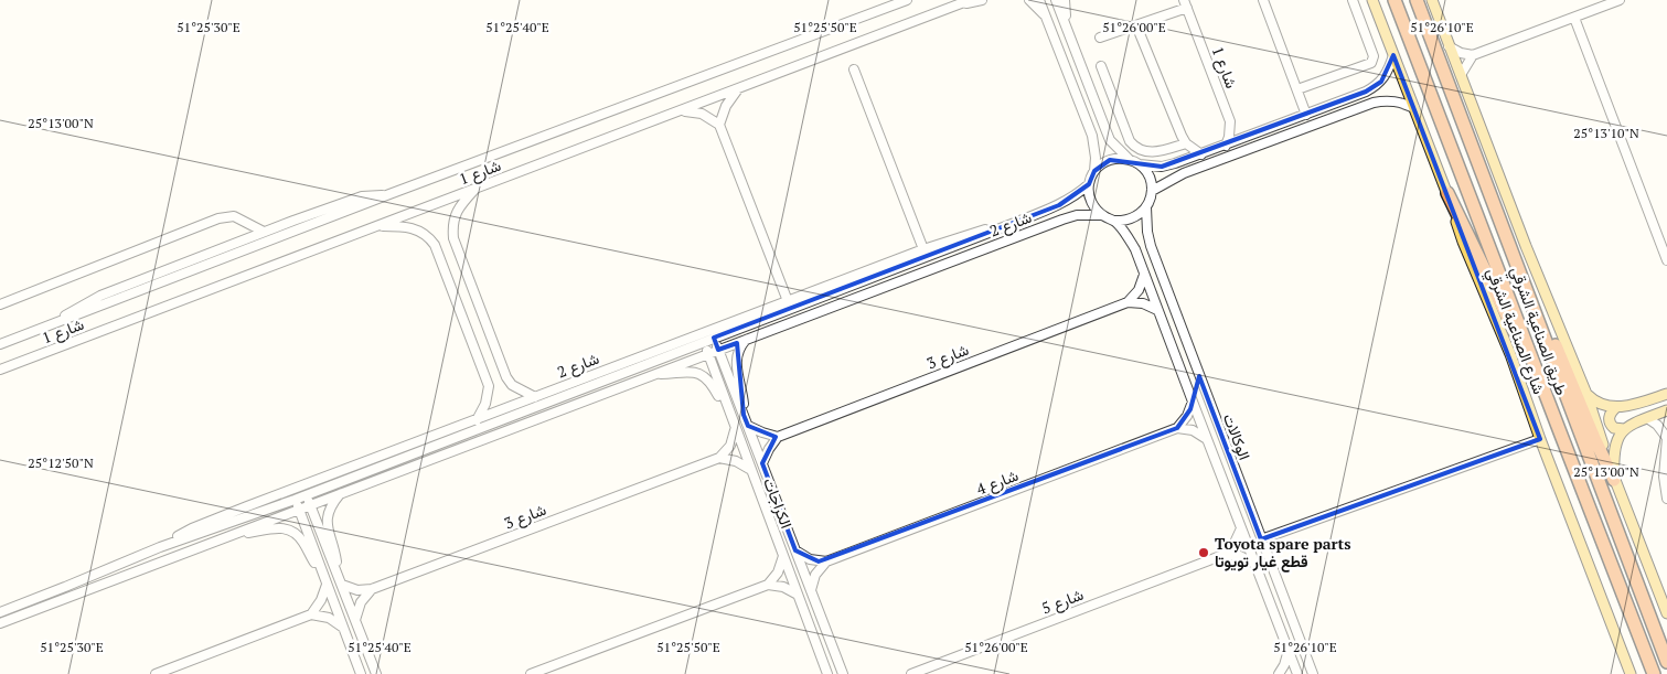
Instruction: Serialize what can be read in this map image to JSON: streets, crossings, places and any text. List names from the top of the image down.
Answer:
{
  "streets": {
    "highway": ["طريق الصناعية الشرقي"],
    "main road": ["شارع الصناعية الشرقي"],
    "street": [
      "شارع 1",
      "شارع 2",
      "شارع 3",
      "الوكالات",
      "شارع 4",
      "الكراجات",
      "شارع 5"
    ]
  },
  "crossings": [
    ["شارع 2", "الوكالات"],
    ["شارع 2", "الكراجات"]
  ],
  "places": ["Toyota spare parts قطع غيار تويوتا"],
  "coordinates": [
    "51°25'30\"E",
    "51°25'40\"E",
    "51°25'50\"E",
    "51°26'00\"E",
    "51°26'10\"E",
    "25°13'00\"N",
    "25°13'10\"N",
    "25°12'50\"N"
  ]
}
